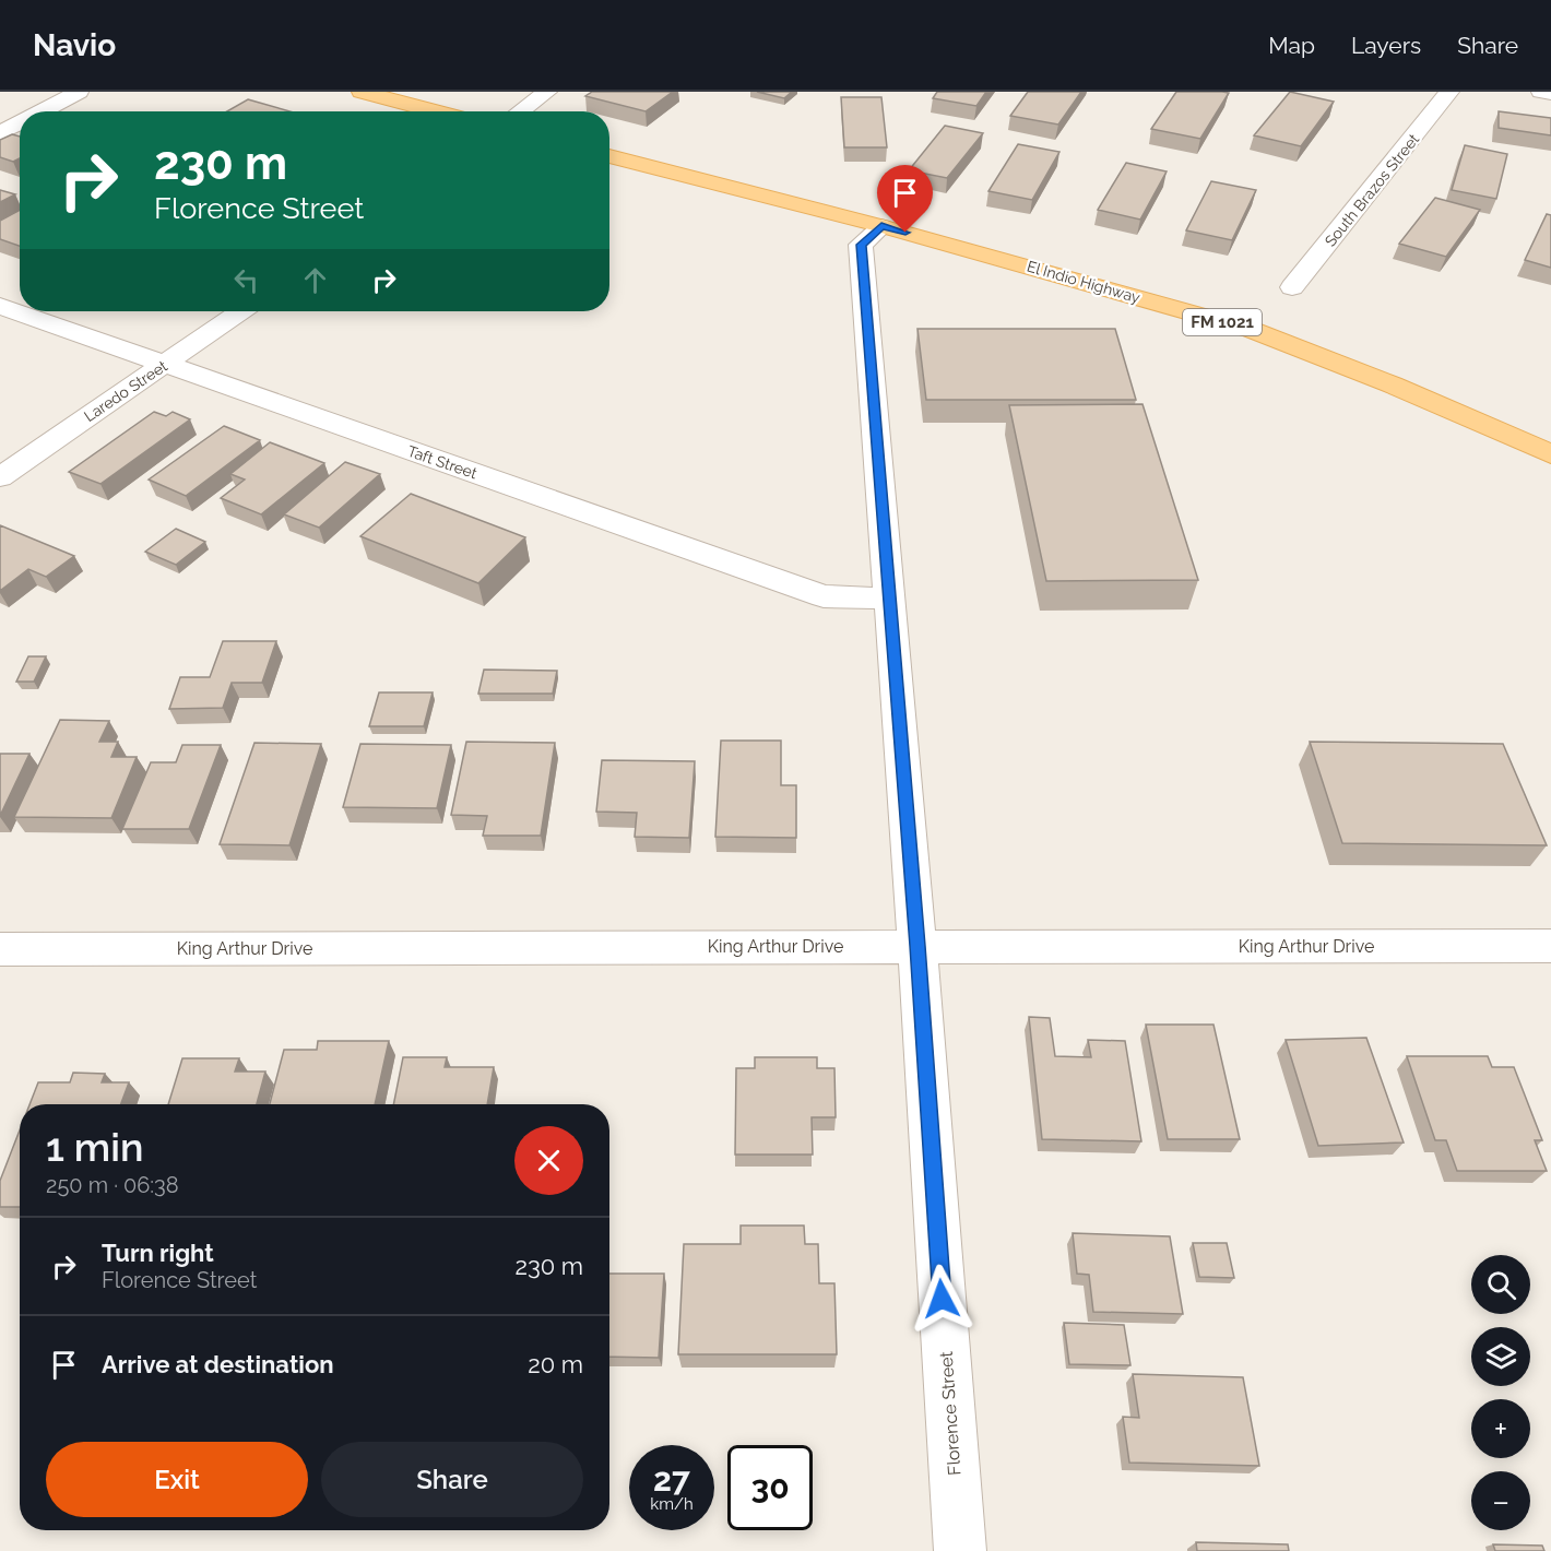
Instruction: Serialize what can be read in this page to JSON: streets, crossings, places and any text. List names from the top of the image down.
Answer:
{
  "streets": {
    "main road": ["El Indio Highway", "FM 1021"],
    "street": [
      "South Brazos Street",
      "Laredo Street",
      "Taft Street",
      "King Arthur Drive",
      "Florence Street"
    ]
  },
  "crossings": [
    ["El Indio Highway", "Florence Street"],
    ["Laredo Street", "Taft Street"],
    ["Taft Street", "Florence Street"],
    ["King Arthur Drive", "Florence Street"]
  ],
  "page": {
    "header": "Navio",
    "nav": ["Map", "Layers", "Share"],
    "turn": ["230 m", "Florence Street"],
    "heading": ["1 min", "250 m · 06:38"],
    "list": [
      {
        "name": "Turn right",
        "note": "Florence Street",
        "value": "230 m"
      },
      {
        "name": "Arrive at destination",
        "value": "20 m"
      }
    ],
    "map_buttons": ["+", "−"],
    "buttons": ["Exit", "Share"],
    "speed": "27 km/h",
    "limit": "30"
  }
}
